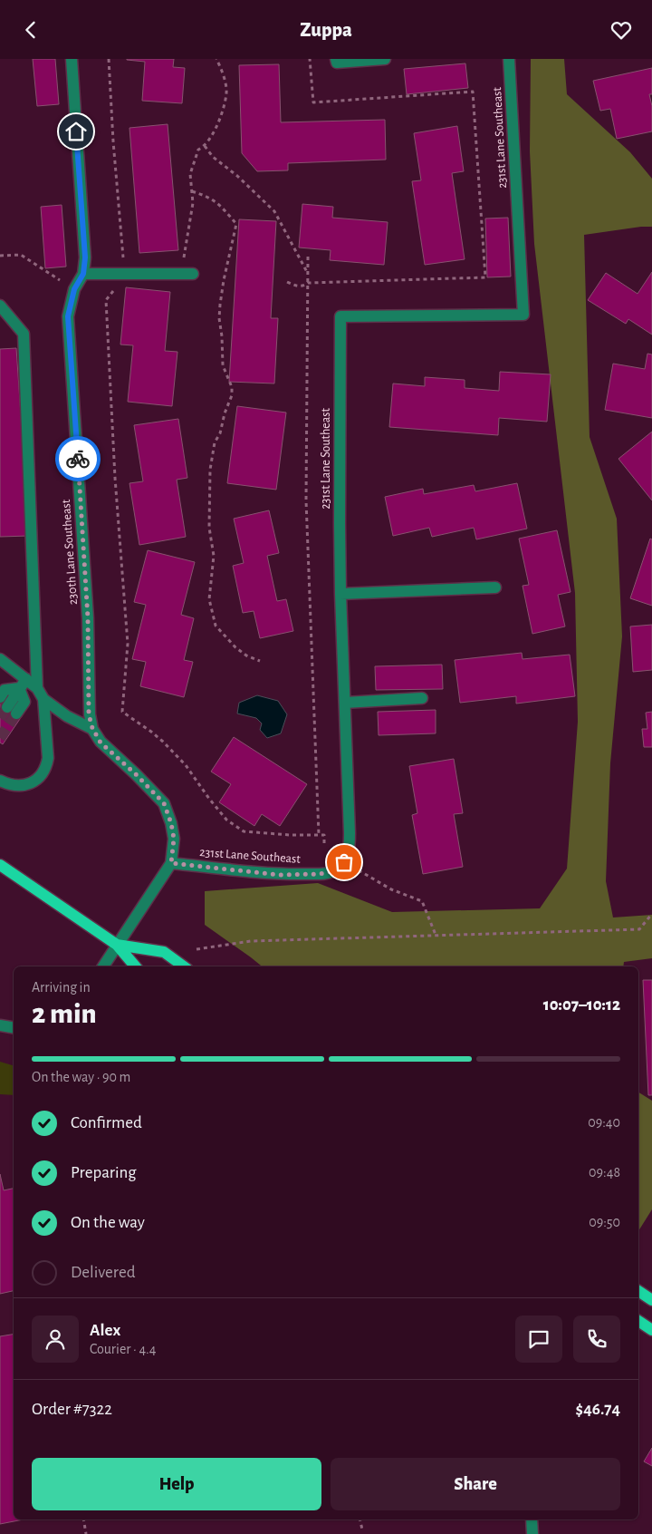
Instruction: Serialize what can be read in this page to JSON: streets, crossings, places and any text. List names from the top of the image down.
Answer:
{
  "streets": {
    "street": ["231st Lane Southeast", "230th Lane Southeast"]
  },
  "crossings": [
    ["231st Lane Southeast", "230th Lane Southeast"]
  ],
  "page": {
    "header": "Zuppa",
    "heading": ["2 min", "Arriving in", "10:07–10:12"],
    "panel": [
      "Alex",
      "Courier · 4.4",
      "Order #7322",
      "$46.74"
    ],
    "bar": "On the way · 90 m",
    "list": [
      ["Confirmed", "09:40"],
      ["Preparing", "09:48"],
      ["On the way", "09:50"],
      "Delivered"
    ],
    "buttons": ["Help", "Share"]
  }
}
